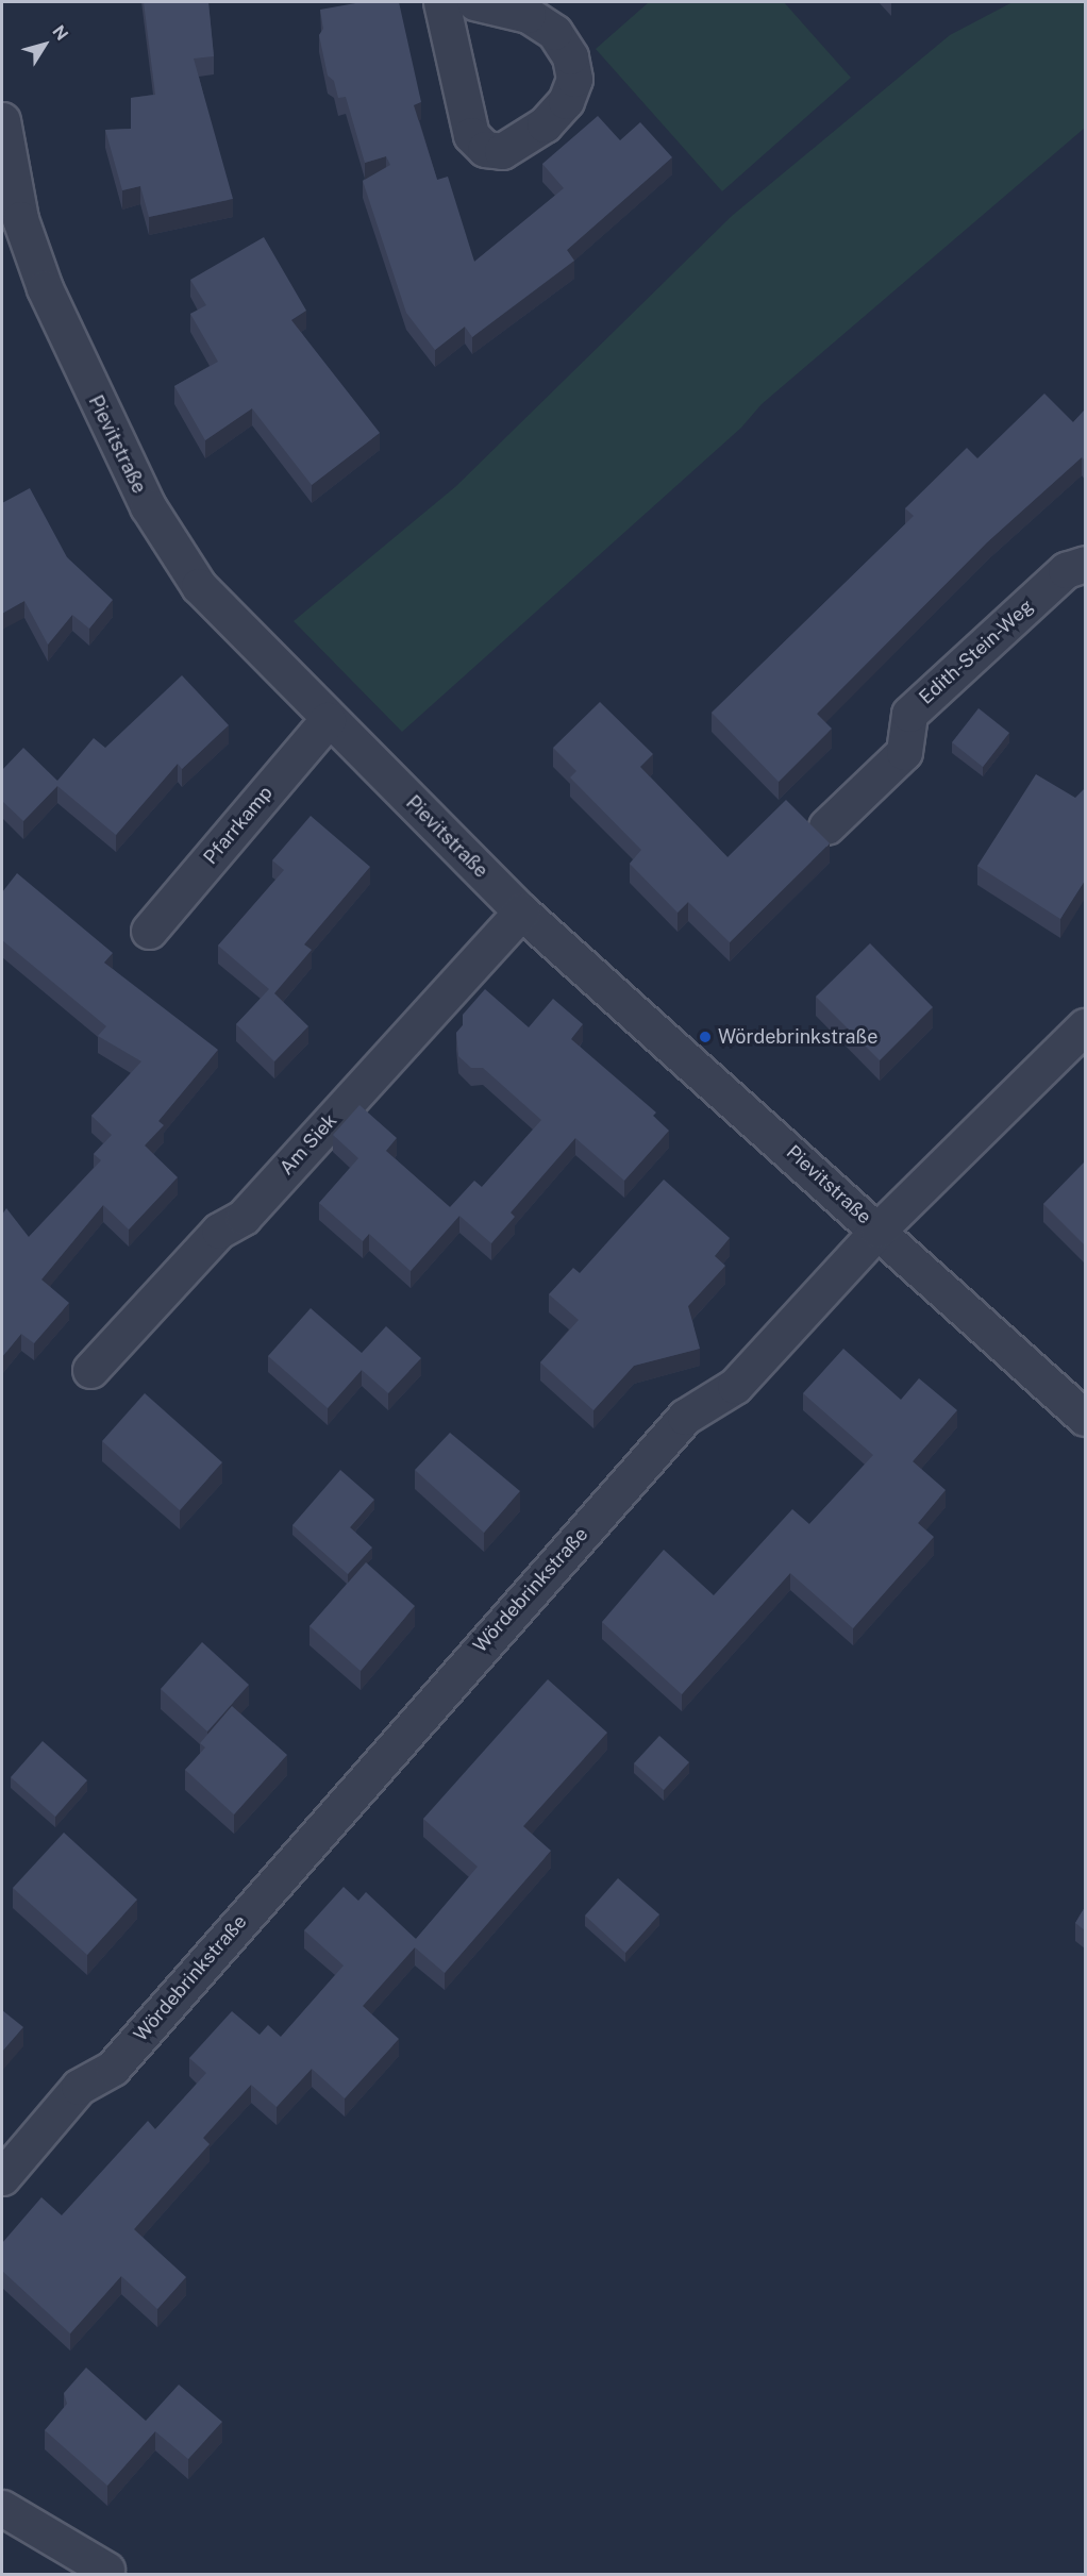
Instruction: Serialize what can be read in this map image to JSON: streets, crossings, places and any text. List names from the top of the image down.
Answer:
{
  "streets": {
    "street": [
      "Pievitstraße",
      "Edith-Stein-Weg",
      "Pfarrkamp",
      "Am Siek",
      "Wördebrinkstraße"
    ]
  },
  "crossings": [
    ["Pievitstraße", "Pfarrkamp"],
    ["Pievitstraße", "Am Siek"],
    ["Pievitstraße", "Wördebrinkstraße"]
  ],
  "places": ["Wördebrinkstraße"],
  "north": "top right"
}
